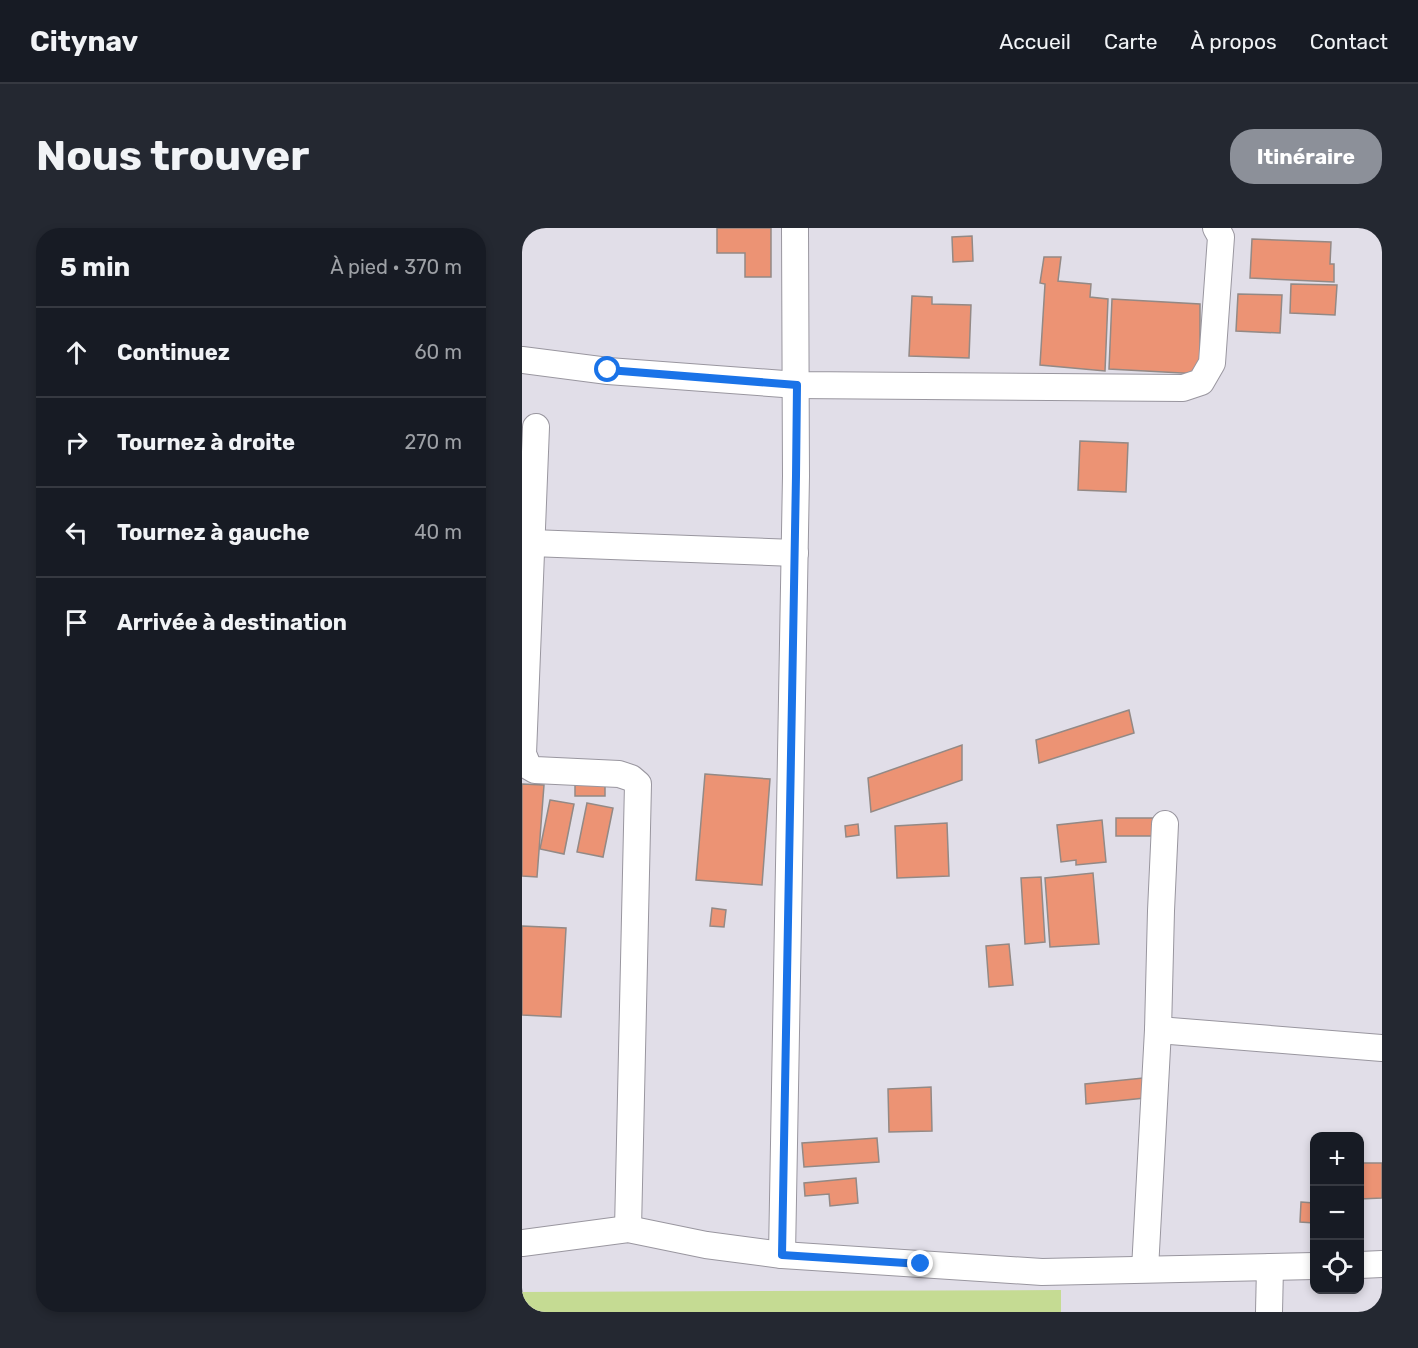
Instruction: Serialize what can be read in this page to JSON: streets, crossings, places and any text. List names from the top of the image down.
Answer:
{
  "page": {
    "header": "Citynav",
    "nav": [
      "Accueil",
      "Carte",
      "À propos",
      "Contact"
    ],
    "buttons": "Itinéraire",
    "title": "Nous trouver",
    "heading": ["5 min", "À pied · 370 m"],
    "list": [
      ["Continuez", "60 m"],
      ["Tournez à droite", "270 m"],
      ["Tournez à gauche", "40 m"],
      "Arrivée à destination"
    ],
    "map_buttons": ["+", "−"]
  }
}
